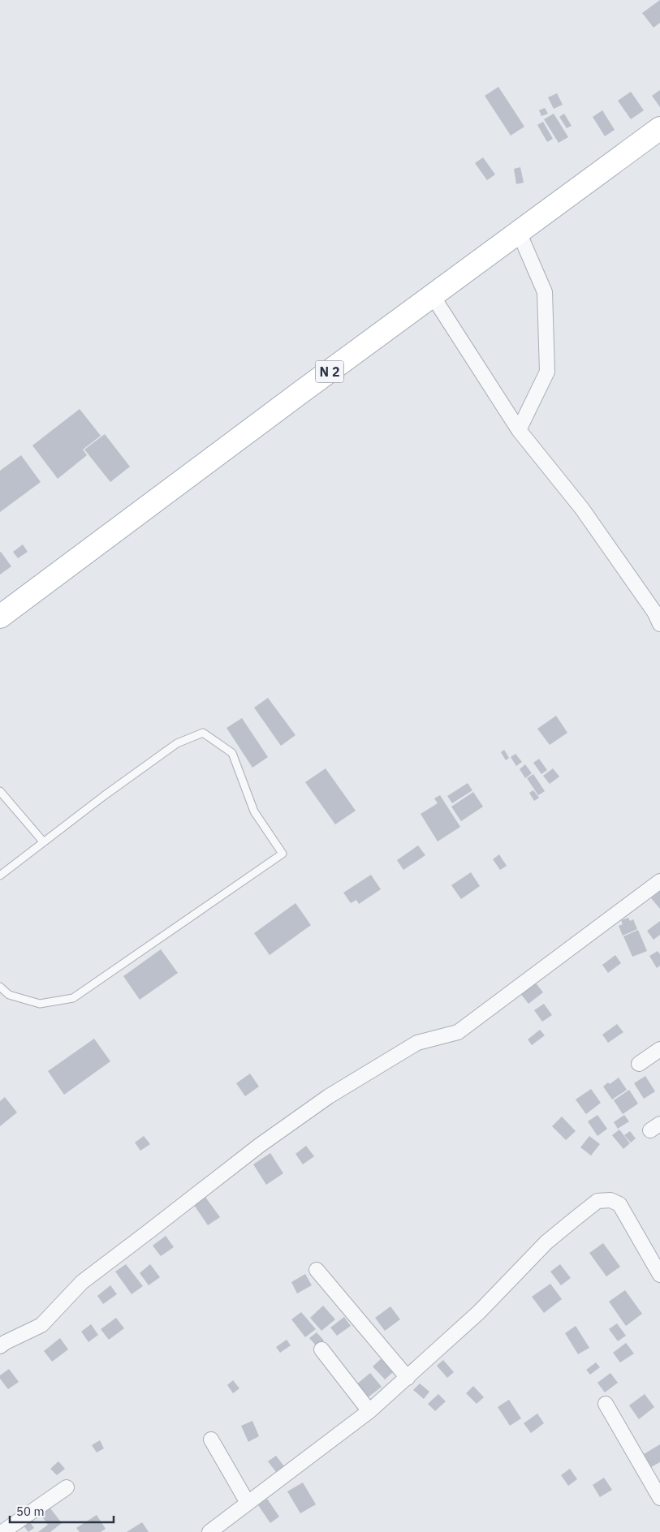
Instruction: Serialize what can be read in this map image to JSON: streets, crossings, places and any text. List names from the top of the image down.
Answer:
{
  "streets": {
    "main road": ["N 2"]
  },
  "scale_bar": "50 m"
}
